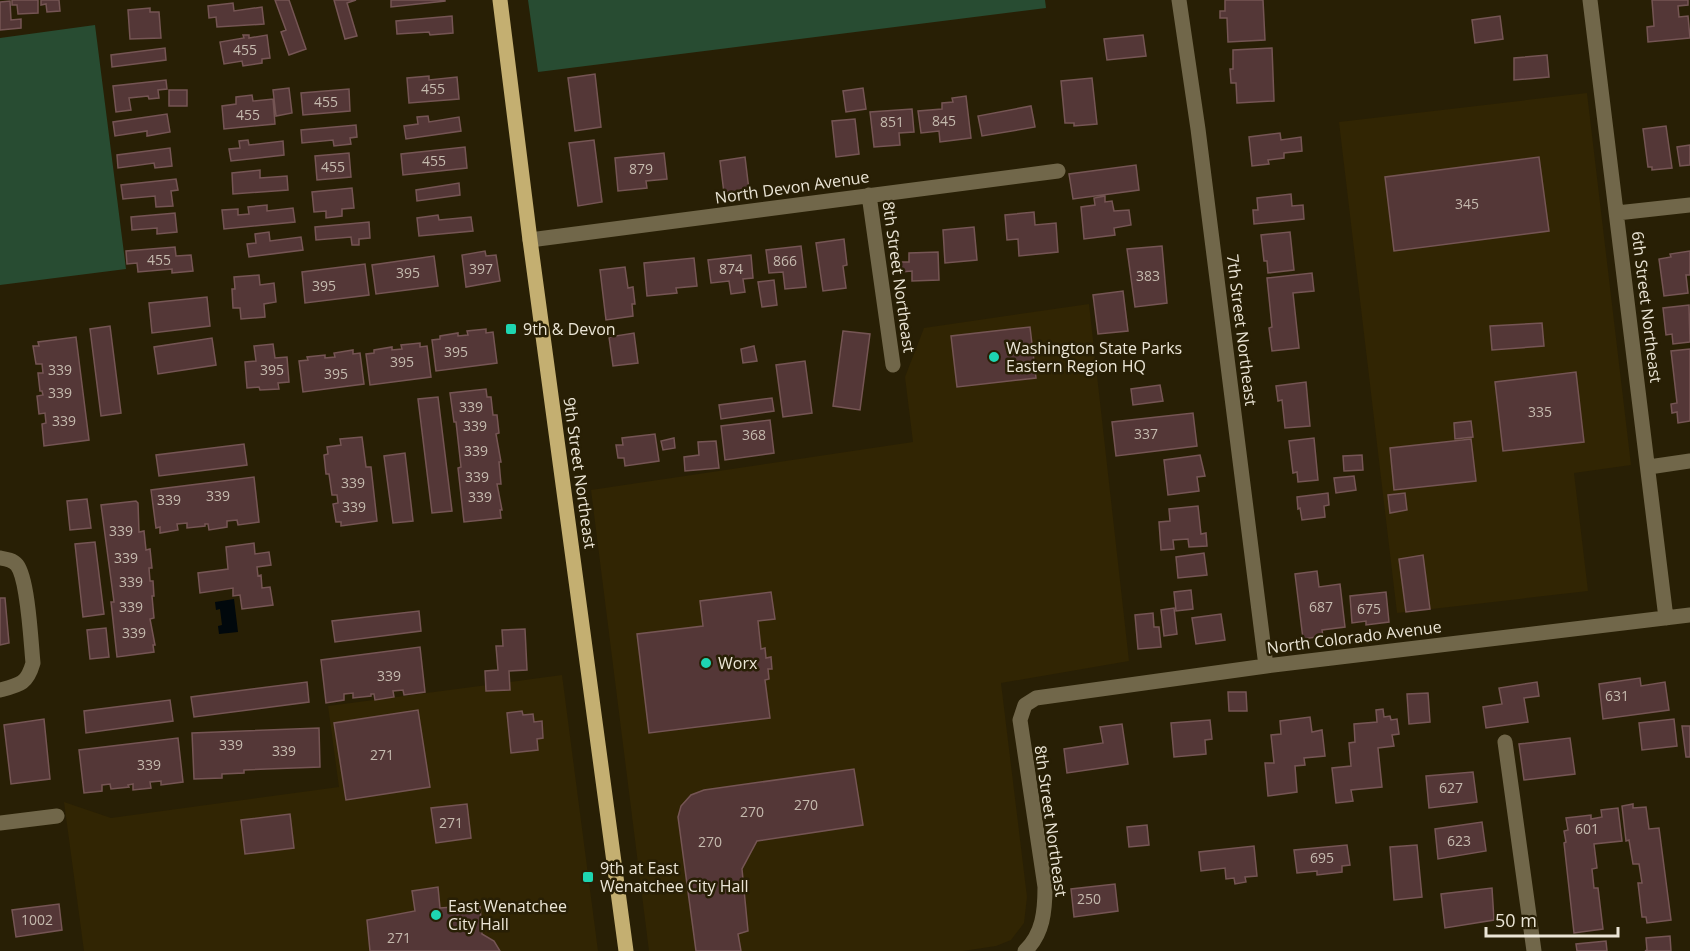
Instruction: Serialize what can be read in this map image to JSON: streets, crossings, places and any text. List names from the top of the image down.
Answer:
{
  "streets": {
    "main road": ["9th Street Northeast"],
    "street": [
      "North Devon Avenue",
      "8th Street Northeast",
      "6th Street Northeast",
      "7th Street Northeast",
      "North Colorado Avenue"
    ]
  },
  "crossings": [
    ["North Devon Avenue", "8th Street Northeast"],
    ["North Devon Avenue", "9th Street Northeast"],
    ["8th Street Northeast", "North Colorado Avenue"],
    ["6th Street Northeast", "North Colorado Avenue"],
    ["7th Street Northeast", "North Colorado Avenue"]
  ],
  "places": {
    "transit": ["9th & Devon", "9th at East Wenatchee City Hall"],
    "other": ["Washington State Parks Eastern Region HQ", "Worx", "East Wenatchee City Hall"]
  },
  "house_numbers": [
    "455",
    "455",
    "455",
    "455",
    "845",
    "851",
    "455",
    "455",
    "879",
    "345",
    "455",
    "866",
    "397",
    "874",
    "395",
    "383",
    "395",
    "395",
    "395",
    "339",
    "395",
    "395",
    "339",
    "339",
    "335",
    "339",
    "339",
    "337",
    "368",
    "339",
    "339",
    "339",
    "339",
    "339",
    "339",
    "339",
    "339",
    "339",
    "339",
    "339",
    "687",
    "675",
    "339",
    "339",
    "631",
    "339",
    "339",
    "271",
    "339",
    "627",
    "270",
    "270",
    "271",
    "601",
    "623",
    "270",
    "695",
    "250",
    "1002",
    "271"
  ],
  "scale_bar": "50 m"
}
